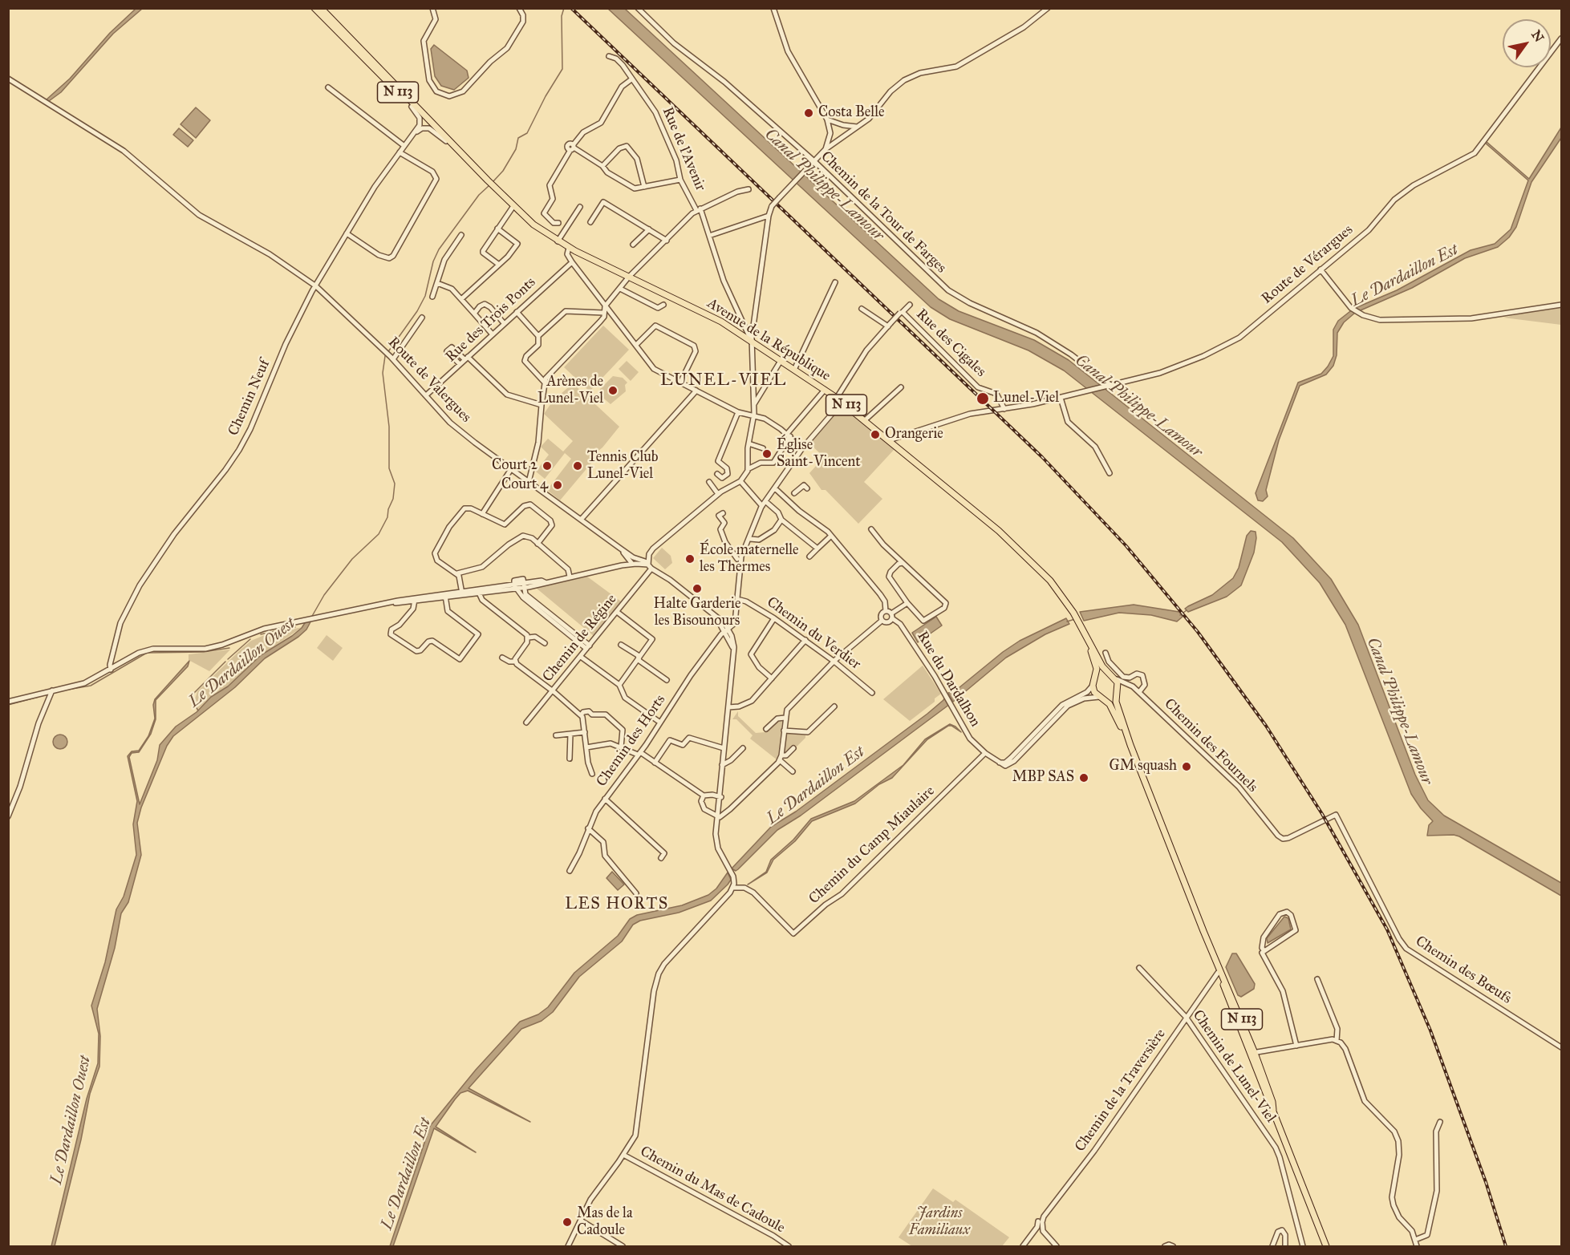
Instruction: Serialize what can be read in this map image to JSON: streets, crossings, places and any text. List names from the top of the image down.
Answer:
{
  "streets": {
    "main road": ["N 113", "Avenue de la République"],
    "street": [
      "Rue de l'Avenir",
      "Chemin de la Tour de Farges",
      "Route de Vérargues",
      "Rue des Trois Ponts",
      "Rue des Cigales",
      "Route de Valergues",
      "Chemin Neuf",
      "Chemin du Verdier",
      "Chemin de Régine",
      "Rue du Dardalhon",
      "Chemin des Horts",
      "Chemin des Fournels",
      "Chemin du Camp Miaulaire",
      "Chemin des Bœufs",
      "Chemin de Lunel-Viel",
      "Chemin de la Traversière",
      "Chemin du Mas de Cadoule"
    ]
  },
  "crossings": [
    ["N 113", "Avenue de la République"],
    ["N 113", "Chemin des Fournels"],
    ["N 113", "Chemin de la Traversière"],
    ["Rue de l'Avenir", "Avenue de la République"],
    ["Chemin de la Tour de Farges", "Route de Vérargues"],
    ["Route de Vérargues", "Avenue de la République"],
    ["Route de Vérargues", "Rue des Cigales"],
    ["Rue des Trois Ponts", "Route de Valergues"],
    ["Avenue de la République", "Chemin des Horts"],
    ["Route de Valergues", "Chemin Neuf"],
    ["Chemin du Verdier", "Chemin des Horts"],
    ["Rue du Dardalhon", "Chemin du Camp Miaulaire"],
    ["Chemin des Fournels", "Chemin des Bœufs"],
    ["Chemin de Lunel-Viel", "Chemin de la Traversière"]
  ],
  "districts": ["LUNEL-VIEL", "LES HORTS"],
  "water": ["Canal Philippe-Lamour", "Le Dardaillon Est", "Le Dardaillon Ouest"],
  "parks": ["Jardins Familiaux"],
  "places": [
    "Costa Belle",
    "Arènes de Lunel-Viel",
    "Lunel-Viel",
    "Orangerie",
    "Église Saint-Vincent",
    "Court 2",
    "Tennis Club Lunel-Viel",
    "Court 4",
    "École maternelle les Thermes",
    "Halte Garderie les Bisounours",
    "GM squash",
    "MBP SAS",
    "Mas de la Cadoule"
  ],
  "north": "top right"
}
